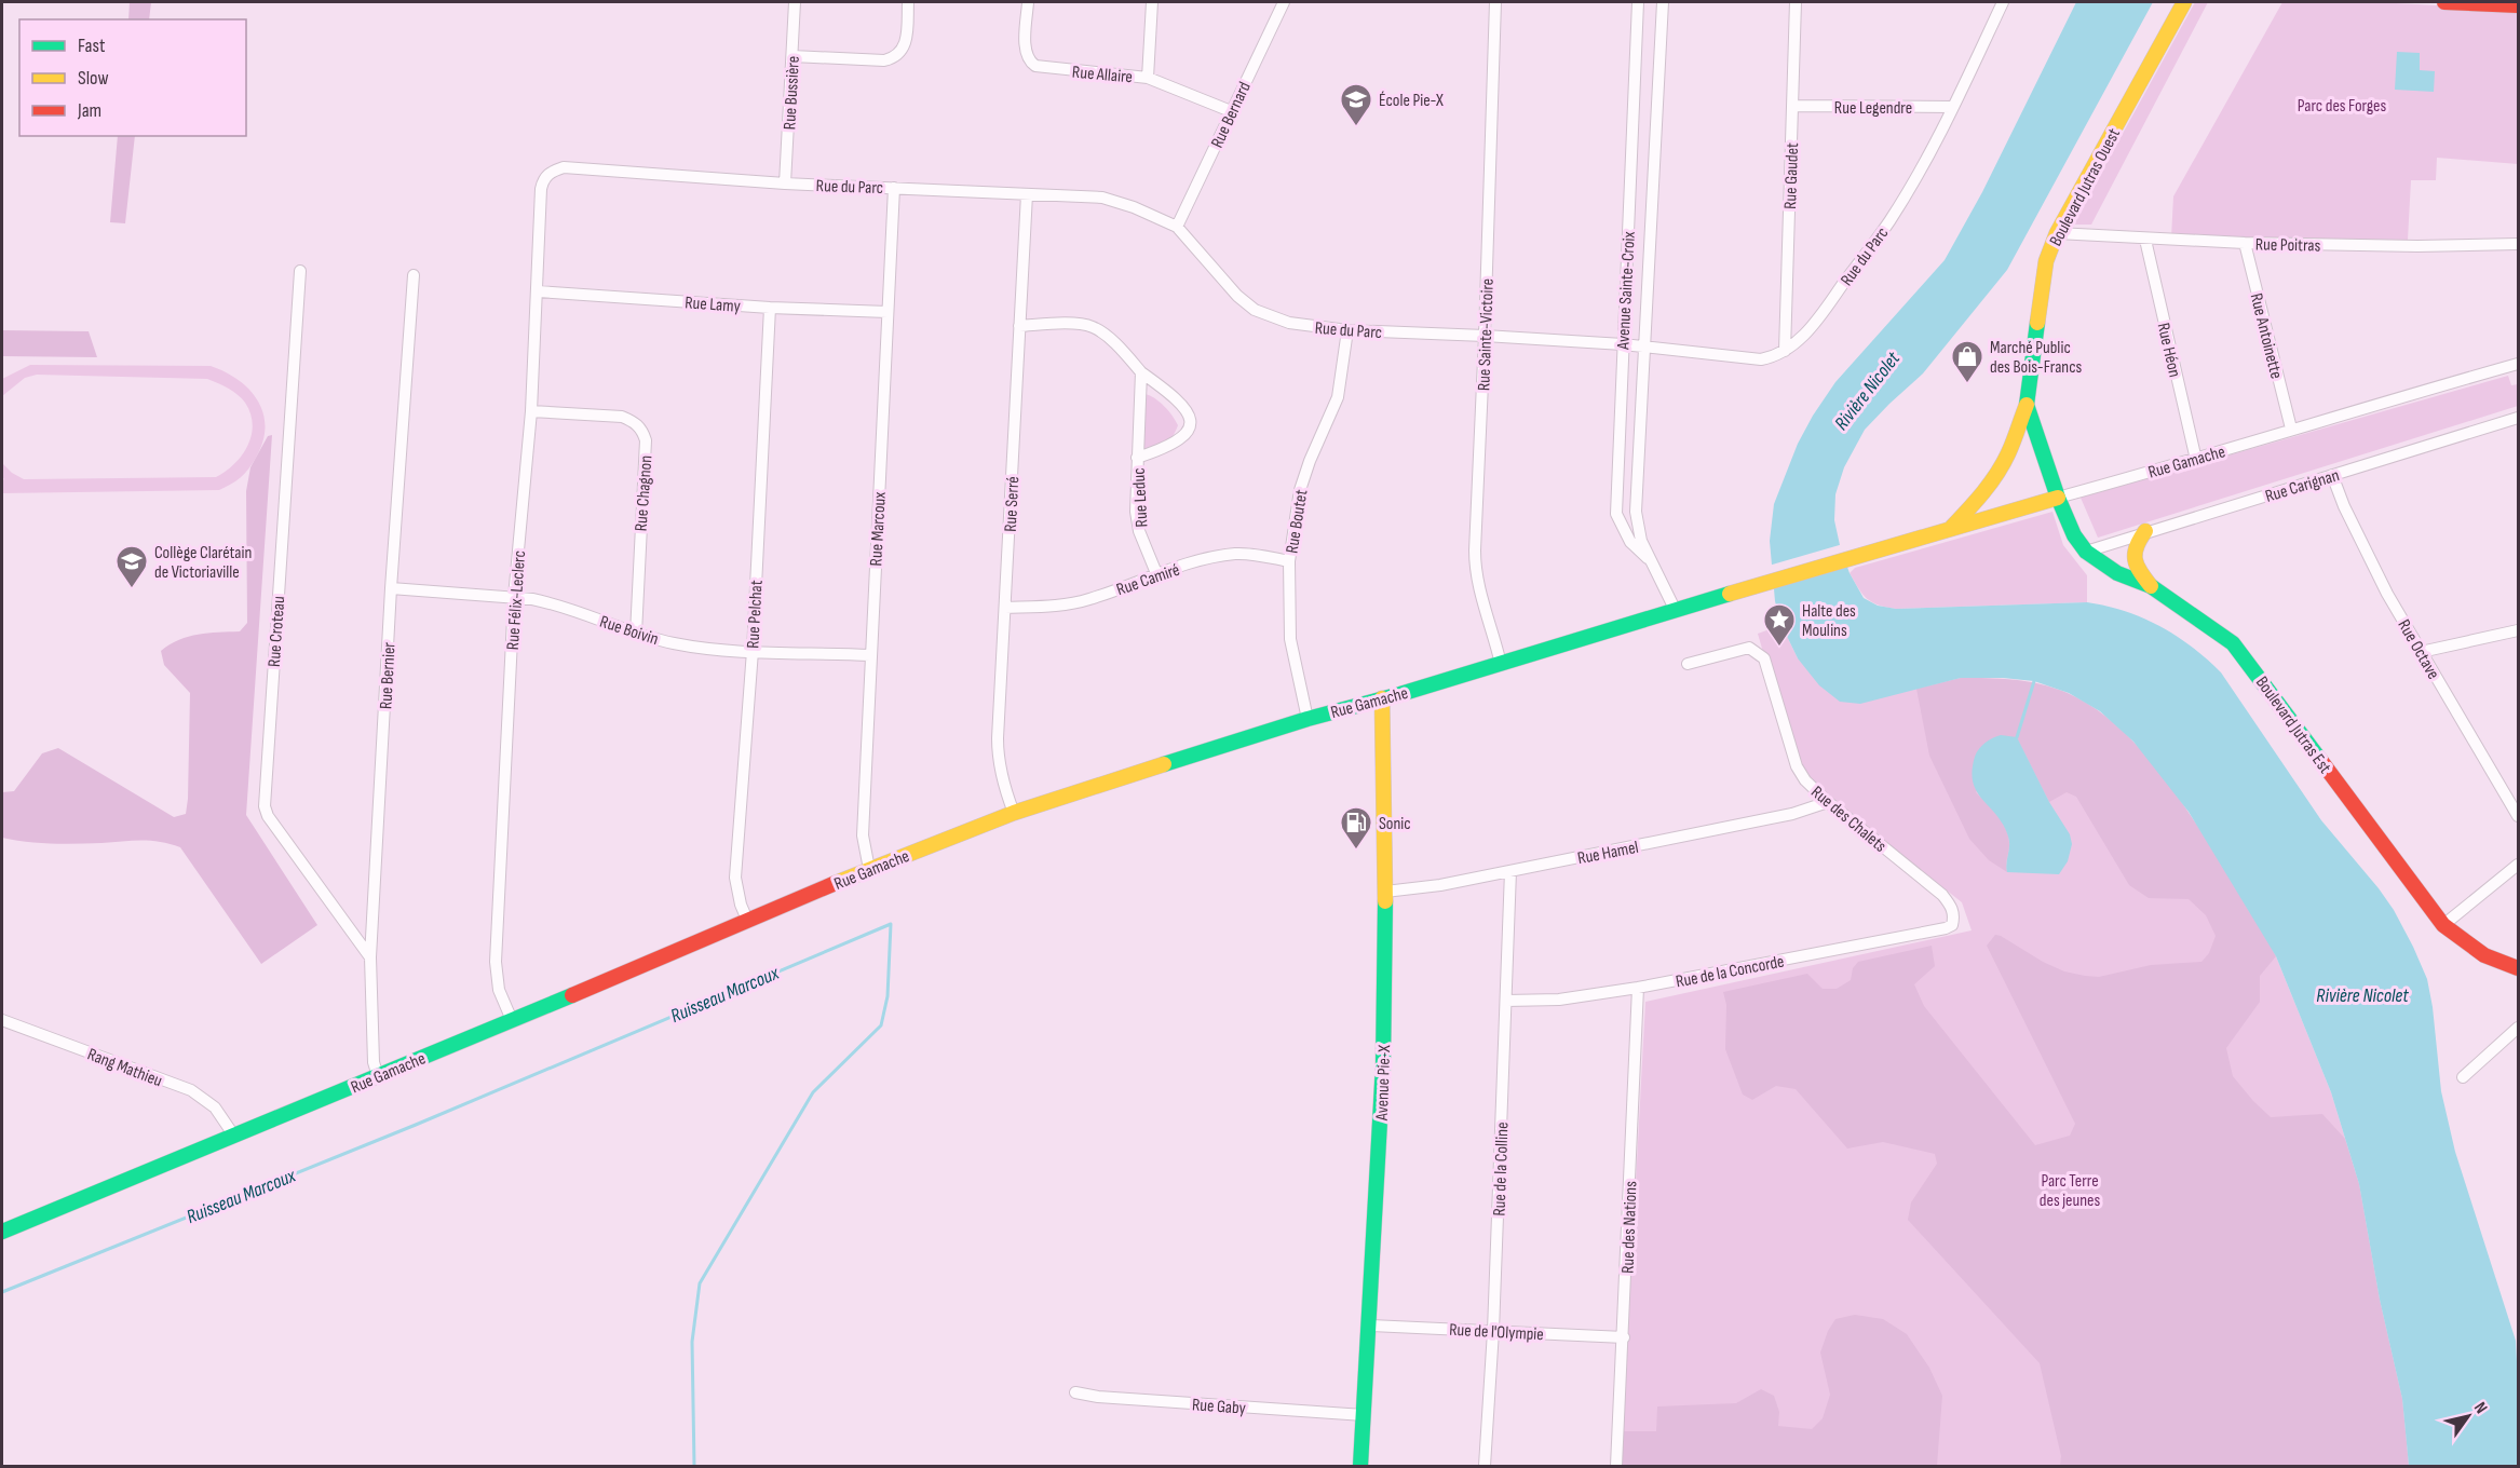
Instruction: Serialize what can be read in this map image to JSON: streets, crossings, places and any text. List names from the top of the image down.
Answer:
{
  "streets": {
    "street": [
      "Rue Allaire",
      "Rue Bussière",
      "Rue Legendre",
      "Rue Bernard",
      "Rue Gaudet",
      "Rue du Parc",
      "Boulevard Jutras Ouest",
      "Rue Poitras",
      "Avenue Sainte-Croix",
      "Rue Lamy",
      "Rue Sainte-Victoire",
      "Rue Antoinette",
      "Rue Héon",
      "Rue Gamache",
      "Rue Carignan",
      "Rue Chagnon",
      "Rue Leduc",
      "Rue Serré",
      "Rue Boutet",
      "Rue Marcoux",
      "Rue Camiré",
      "Rue Félix-Leclerc",
      "Rue Pelchat",
      "Rue Boivin",
      "Rue Croteau",
      "Rue Octave",
      "Rue Bernier",
      "Boulevard Jutras Est",
      "Rue des Chalets",
      "Rue Hamel",
      "Rue de la Concorde",
      "Rang Mathieu",
      "Avenue Pie-X",
      "Rue de la Colline",
      "Rue des Nations",
      "Rue de l'Olympie",
      "Rue Gaby"
    ]
  },
  "crossings": [
    ["Rue Allaire", "Rue Bernard"],
    ["Rue Bussière", "Rue du Parc"],
    ["Rue Legendre", "Rue Gaudet"],
    ["Rue Legendre", "Rue du Parc"],
    ["Rue Bernard", "Rue du Parc"],
    ["Rue Gaudet", "Rue du Parc"],
    ["Rue du Parc", "Avenue Sainte-Croix"],
    ["Rue du Parc", "Rue Sainte-Victoire"],
    ["Rue du Parc", "Rue Serré"],
    ["Rue du Parc", "Rue Boutet"],
    ["Rue du Parc", "Rue Marcoux"],
    ["Rue du Parc", "Rue Félix-Leclerc"],
    ["Boulevard Jutras Ouest", "Rue Poitras"],
    ["Boulevard Jutras Ouest", "Rue Gamache"],
    ["Boulevard Jutras Ouest", "Boulevard Jutras Est"],
    ["Rue Poitras", "Rue Antoinette"],
    ["Rue Poitras", "Rue Héon"],
    ["Avenue Sainte-Croix", "Rue Gamache"],
    ["Rue Lamy", "Rue Marcoux"],
    ["Rue Lamy", "Rue Félix-Leclerc"],
    ["Rue Lamy", "Rue Pelchat"],
    ["Rue Sainte-Victoire", "Rue Gamache"],
    ["Rue Antoinette", "Rue Gamache"],
    ["Rue Héon", "Rue Gamache"],
    ["Rue Gamache", "Rue Serré"],
    ["Rue Gamache", "Rue Boutet"],
    ["Rue Gamache", "Rue Marcoux"],
    ["Rue Gamache", "Rue Félix-Leclerc"],
    ["Rue Gamache", "Rue Pelchat"],
    ["Rue Gamache", "Rue Bernier"],
    ["Rue Gamache", "Boulevard Jutras Est"],
    ["Rue Gamache", "Rang Mathieu"],
    ["Rue Gamache", "Avenue Pie-X"],
    ["Rue Carignan", "Rue Octave"],
    ["Rue Carignan", "Boulevard Jutras Est"],
    ["Rue Chagnon", "Rue Félix-Leclerc"],
    ["Rue Chagnon", "Rue Boivin"],
    ["Rue Leduc", "Rue Serré"],
    ["Rue Leduc", "Rue Camiré"],
    ["Rue Serré", "Rue Camiré"],
    ["Rue Boutet", "Rue Camiré"],
    ["Rue Marcoux", "Rue Boivin"],
    ["Rue Félix-Leclerc", "Rue Boivin"],
    ["Rue Pelchat", "Rue Boivin"],
    ["Rue Boivin", "Rue Bernier"],
    ["Rue Croteau", "Rue Bernier"],
    ["Rue des Chalets", "Rue Hamel"],
    ["Rue des Chalets", "Rue de la Concorde"],
    ["Rue Hamel", "Avenue Pie-X"],
    ["Rue Hamel", "Rue de la Colline"],
    ["Rue de la Concorde", "Rue de la Colline"],
    ["Rue de la Concorde", "Rue des Nations"],
    ["Avenue Pie-X", "Rue de l'Olympie"],
    ["Avenue Pie-X", "Rue Gaby"],
    ["Rue de la Colline", "Rue de l'Olympie"],
    ["Rue des Nations", "Rue de l'Olympie"]
  ],
  "water": ["Rivière Nicolet", "Ruisseau Marcoux"],
  "parks": ["Parc des Forges", "Parc Terre des jeunes"],
  "places": {
    "school or university": ["École Pie-X", "Collège Clarétain de Victoriaville"],
    "shop": ["Marché Public des Bois-Francs"],
    "place": ["Halte des Moulins"],
    "fuel station": ["Sonic"]
  },
  "legend": ["Fast", "Slow", "Jam"],
  "north": "top right"
}
